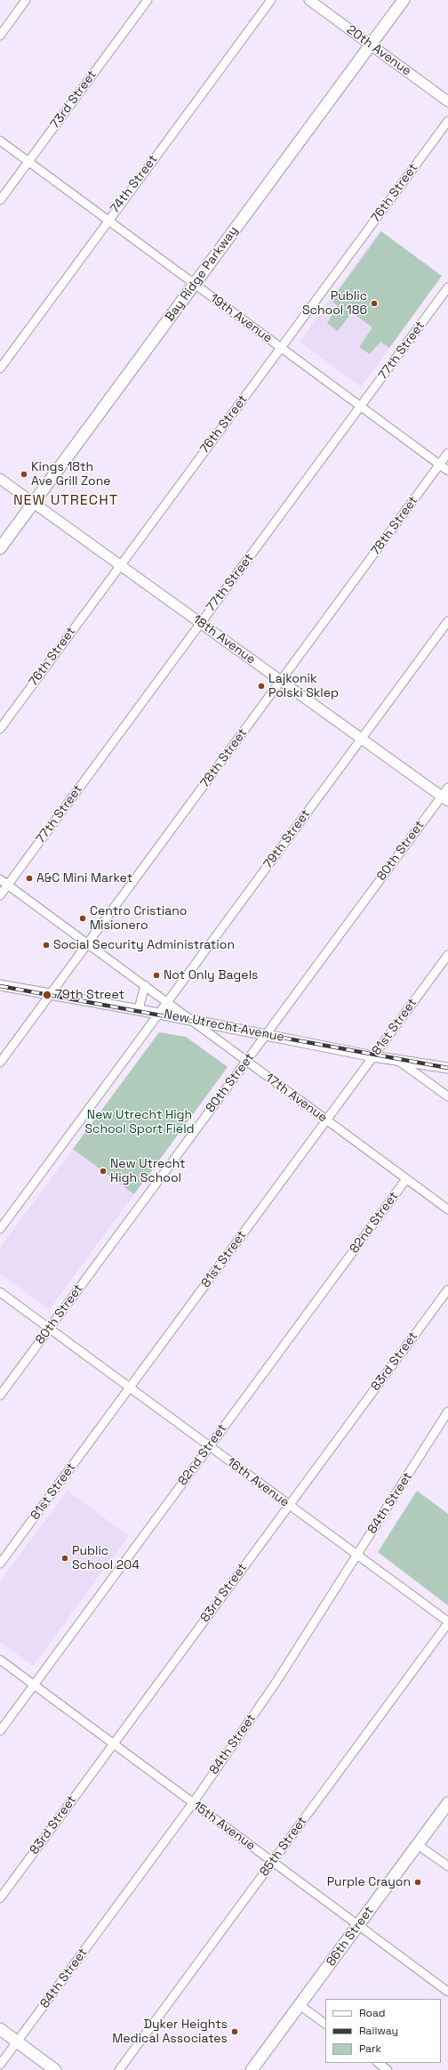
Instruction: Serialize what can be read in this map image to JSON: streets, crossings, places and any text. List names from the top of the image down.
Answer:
{
  "streets": {
    "main road": ["Bay Ridge Parkway", "86th Street"],
    "street": [
      "20th Avenue",
      "73rd Street",
      "74th Street",
      "76th Street",
      "19th Avenue",
      "77th Street",
      "78th Street",
      "18th Avenue",
      "79th Street",
      "80th Street",
      "New Utrecht Avenue",
      "81st Street",
      "17th Avenue",
      "82nd Street",
      "83rd Street",
      "16th Avenue",
      "84th Street",
      "15th Avenue",
      "85th Street"
    ]
  },
  "crossings": [
    ["20th Avenue", "Bay Ridge Parkway"],
    ["73rd Street", "19th Avenue"],
    ["74th Street", "19th Avenue"],
    ["76th Street", "19th Avenue"],
    ["76th Street", "18th Avenue"],
    ["Bay Ridge Parkway", "19th Avenue"],
    ["Bay Ridge Parkway", "18th Avenue"],
    ["19th Avenue", "77th Street"],
    ["19th Avenue", "78th Street"],
    ["77th Street", "18th Avenue"],
    ["77th Street", "17th Avenue"],
    ["78th Street", "18th Avenue"],
    ["78th Street", "New Utrecht Avenue"],
    ["78th Street", "17th Avenue"],
    ["18th Avenue", "79th Street"],
    ["18th Avenue", "80th Street"],
    ["79th Street", "New Utrecht Avenue"],
    ["79th Street", "17th Avenue"],
    ["80th Street", "New Utrecht Avenue"],
    ["80th Street", "17th Avenue"],
    ["80th Street", "16th Avenue"],
    ["New Utrecht Avenue", "81st Street"],
    ["New Utrecht Avenue", "17th Avenue"],
    ["81st Street", "17th Avenue"],
    ["81st Street", "16th Avenue"],
    ["17th Avenue", "82nd Street"],
    ["82nd Street", "16th Avenue"],
    ["82nd Street", "15th Avenue"],
    ["83rd Street", "16th Avenue"],
    ["83rd Street", "15th Avenue"],
    ["16th Avenue", "84th Street"],
    ["16th Avenue", "85th Street"],
    ["84th Street", "15th Avenue"],
    ["15th Avenue", "85th Street"],
    ["15th Avenue", "86th Street"]
  ],
  "districts": ["NEW UTRECHT"],
  "parks": ["New Utrecht High School Sport Field"],
  "places": [
    "Public School 186",
    "Kings 18th Ave Grill Zone",
    "Lajkonik Polski Sklep",
    "A&C Mini Market",
    "Centro Cristiano Misionero",
    "Social Security Administration",
    "Not Only Bagels",
    "79th Street",
    "New Utrecht High School",
    "Public School 204",
    "Purple Crayon",
    "Dyker Heights Medical Associates"
  ],
  "legend": ["Road", "Railway", "Park"]
}
